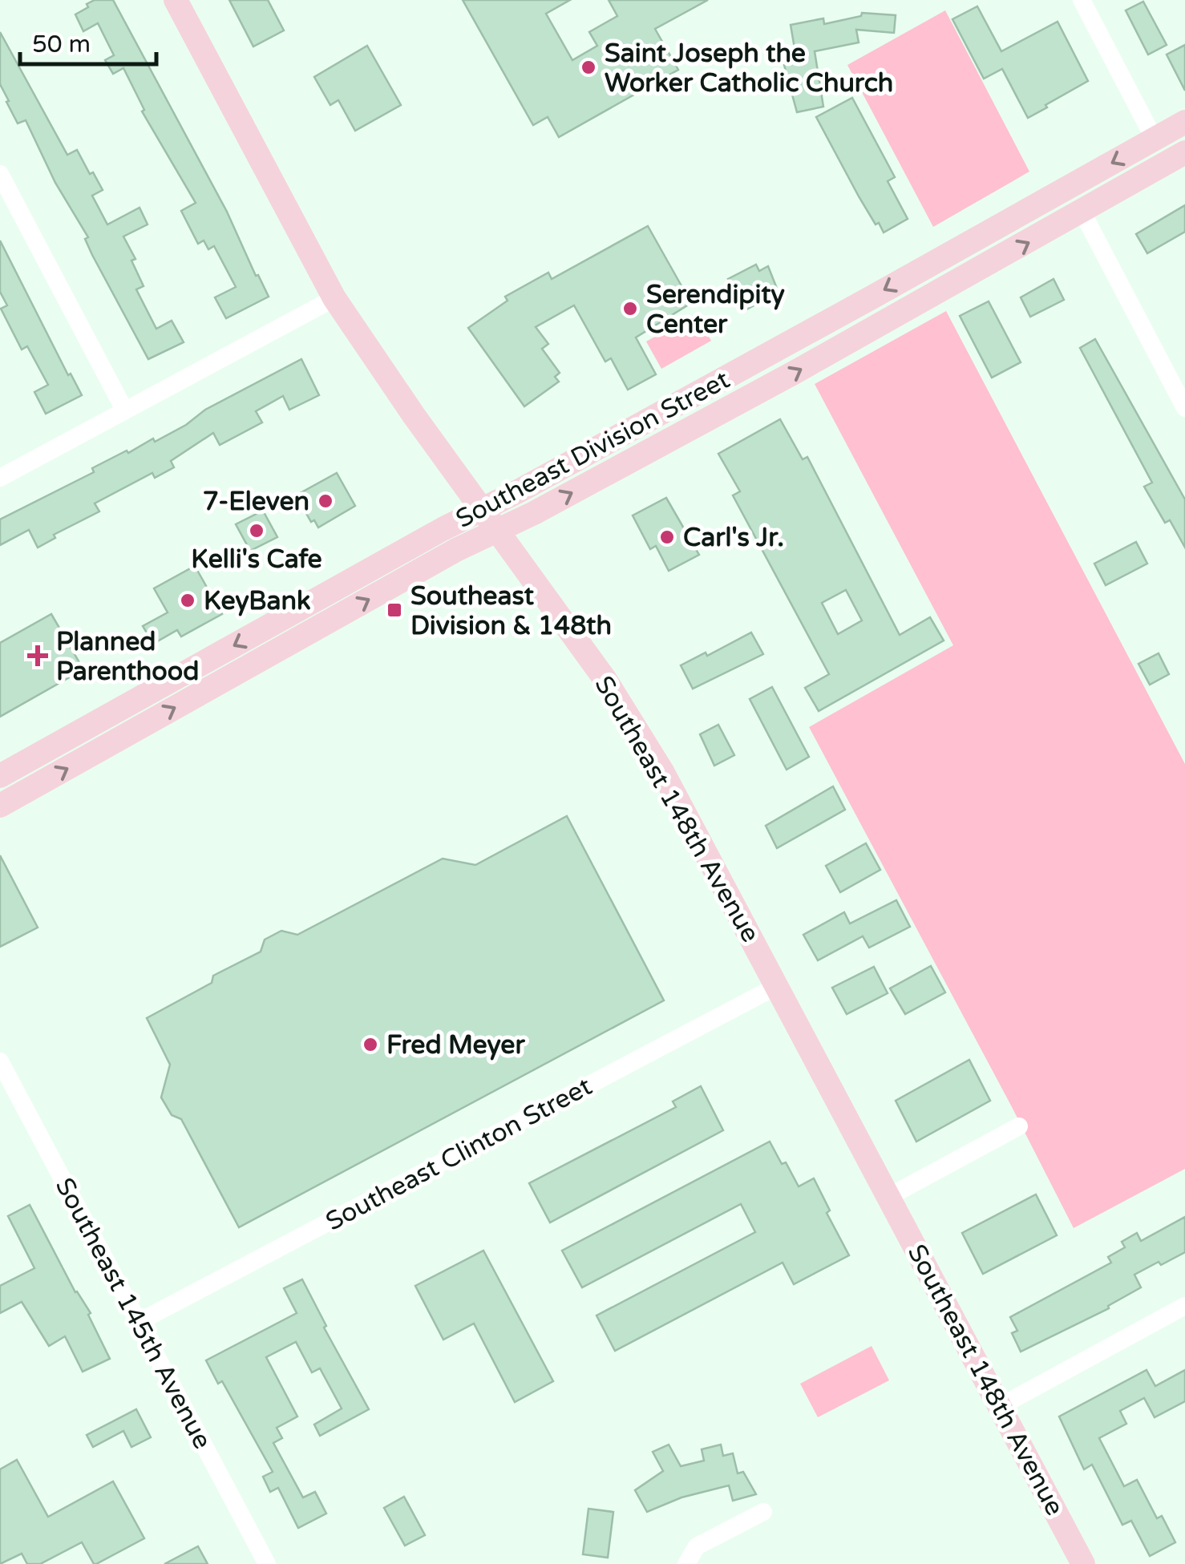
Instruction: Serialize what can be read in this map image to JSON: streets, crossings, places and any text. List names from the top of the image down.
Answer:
{
  "streets": {
    "main road": ["Southeast Division Street", "Southeast 148th Avenue"],
    "street": ["Southeast Clinton Street", "Southeast 145th Avenue"]
  },
  "crossings": [
    ["Southeast Division Street", "Southeast 148th Avenue"],
    ["Southeast 148th Avenue", "Southeast Clinton Street"],
    ["Southeast Clinton Street", "Southeast 145th Avenue"]
  ],
  "places": {
    "other": [
      "Saint Joseph the Worker Catholic Church",
      "Serendipity Center",
      "7-Eleven",
      "Kelli's Cafe",
      "Carl's Jr.",
      "KeyBank",
      "Fred Meyer"
    ],
    "transit": ["Southeast Division & 148th"],
    "health": ["Planned Parenthood"]
  },
  "scale_bar": "50 m"
}
